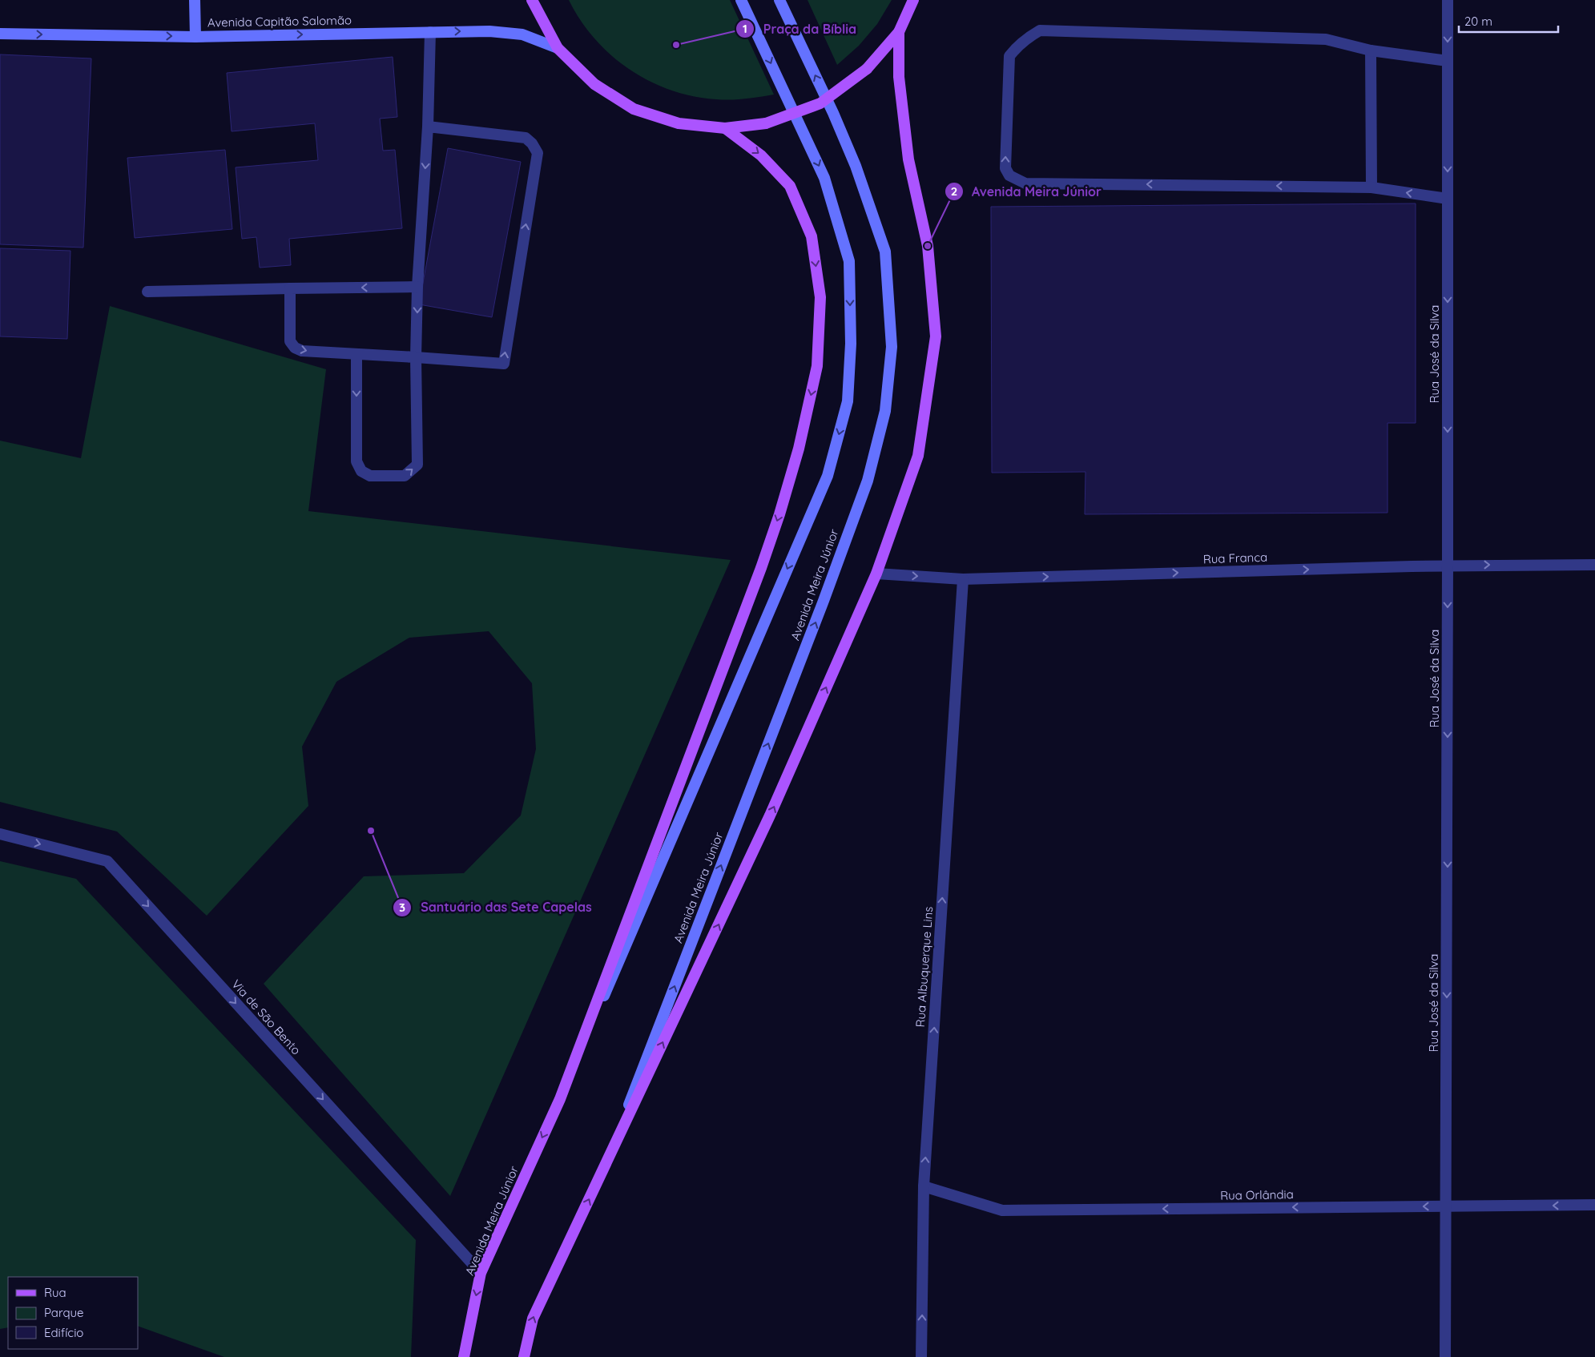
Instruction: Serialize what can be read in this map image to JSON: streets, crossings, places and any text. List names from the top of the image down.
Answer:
{
  "streets": {
    "main road": ["Avenida Capitão Salomão", "Avenida Meira Júnior"],
    "street": [
      "Rua José da Silva",
      "Rua Franca",
      "Rua Albuquerque Lins",
      "Via de São Bento",
      "Rua Orlândia"
    ]
  },
  "crossings": [
    ["Rua José da Silva", "Rua Franca"],
    ["Rua José da Silva", "Rua Orlândia"],
    ["Rua Franca", "Avenida Meira Júnior"],
    ["Rua Franca", "Rua Albuquerque Lins"],
    ["Avenida Meira Júnior", "Via de São Bento"],
    ["Rua Albuquerque Lins", "Rua Orlândia"]
  ],
  "one_way": [
    "Avenida Capitão Salomão",
    "Rua José da Silva",
    "Rua Franca",
    "Rua Albuquerque Lins",
    "Via de São Bento",
    "Rua Orlândia"
  ],
  "places": ["Praça da Bíblia", "Avenida Meira Júnior", "Santuário das Sete Capelas"],
  "legend": ["Rua", "Parque", "Edifício"],
  "scale_bar": "20 m"
}
